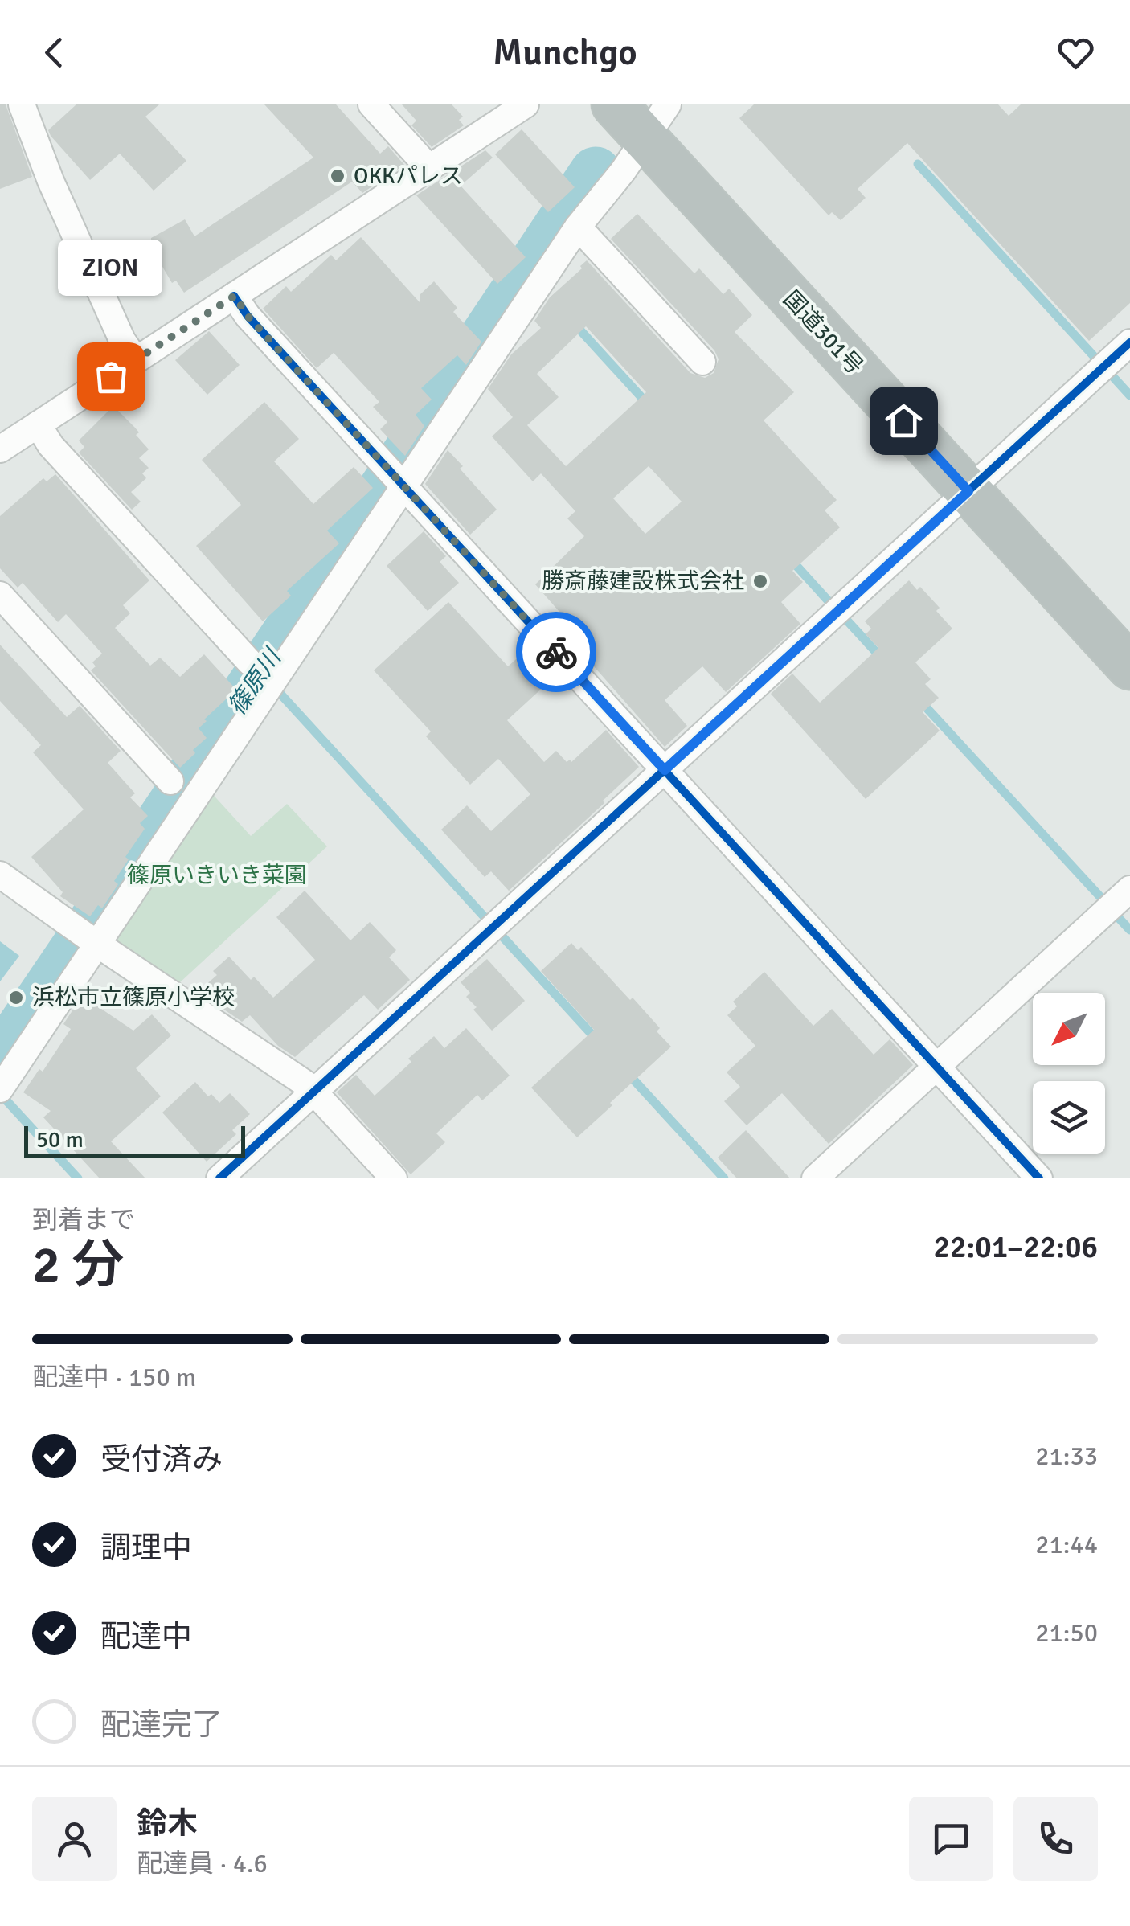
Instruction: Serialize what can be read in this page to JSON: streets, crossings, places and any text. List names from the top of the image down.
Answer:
{
  "streets": {
    "highway": ["国道301号"]
  },
  "water": ["篠原川"],
  "parks": ["篠原いきいき菜園"],
  "places": [
    "OKKパレス",
    "ZION",
    "勝斎藤建設株式会社",
    "浜松市立篠原小学校"
  ],
  "scale_bar": "50 m",
  "north": "bottom left",
  "page": {
    "header": "Munchgo",
    "bubble": "ZION",
    "scale": "50 m",
    "heading": ["2 分", "到着まで", "22:01–22:06"],
    "panel": ["鈴木", "配達員 · 4.6"],
    "bar": "配達中 · 150 m",
    "list": [
      ["受付済み", "21:33"],
      ["調理中", "21:44"],
      ["配達中", "21:50"],
      "配達完了"
    ]
  }
}
